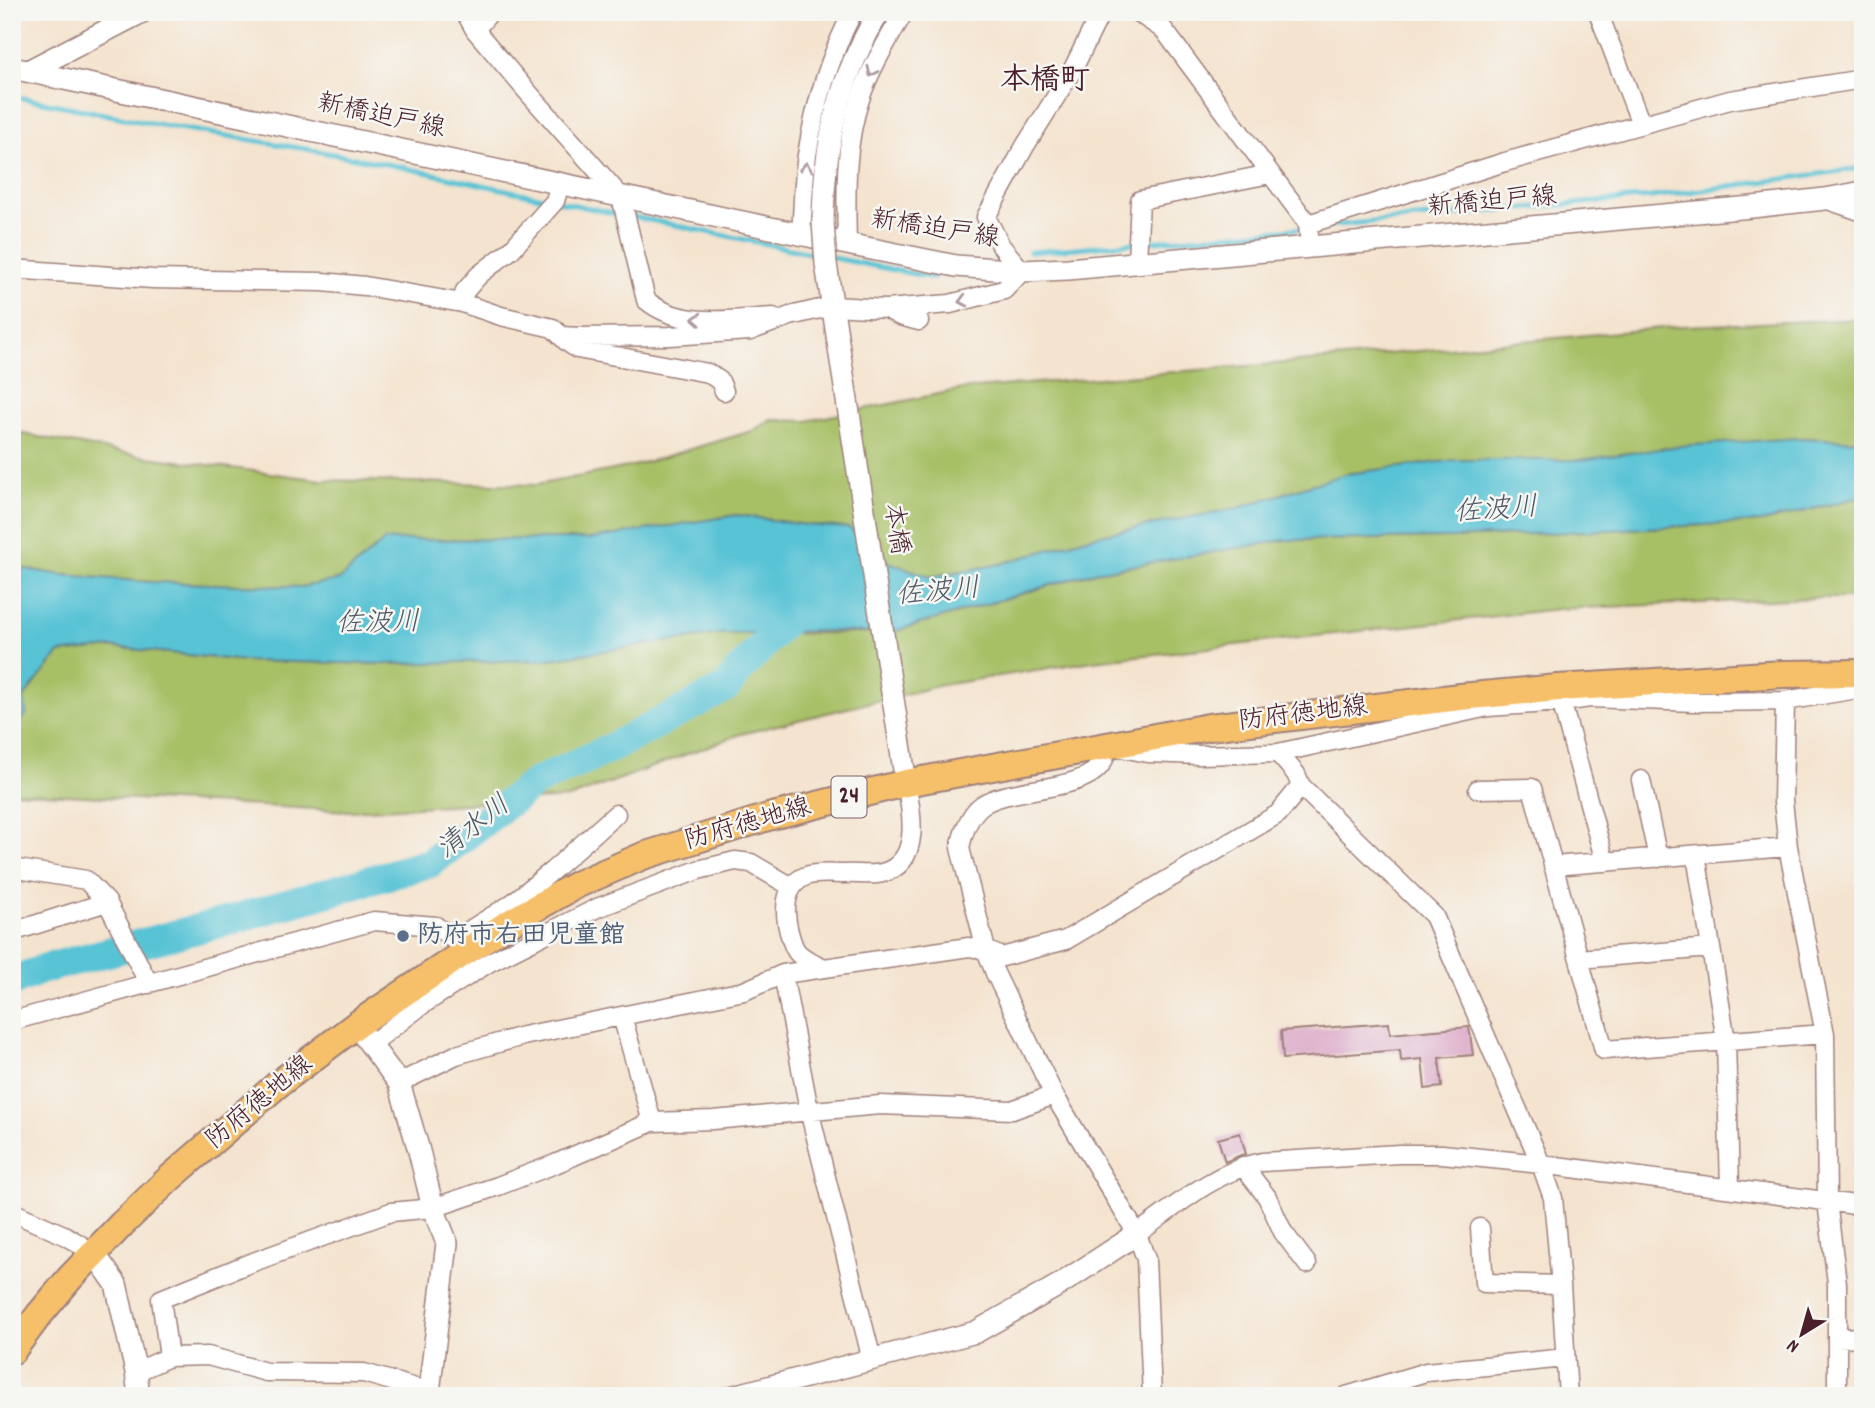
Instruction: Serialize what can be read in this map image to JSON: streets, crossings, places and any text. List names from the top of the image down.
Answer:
{
  "streets": {
    "main road": ["防府徳地線", "24"],
    "street": ["新橋迫戸線", "本橋"]
  },
  "crossings": [
    ["本橋", "防府徳地線"]
  ],
  "districts": ["本橋町"],
  "water": ["佐波川", "清水川"],
  "places": ["防府市右田児童館"],
  "north": "bottom left"
}
